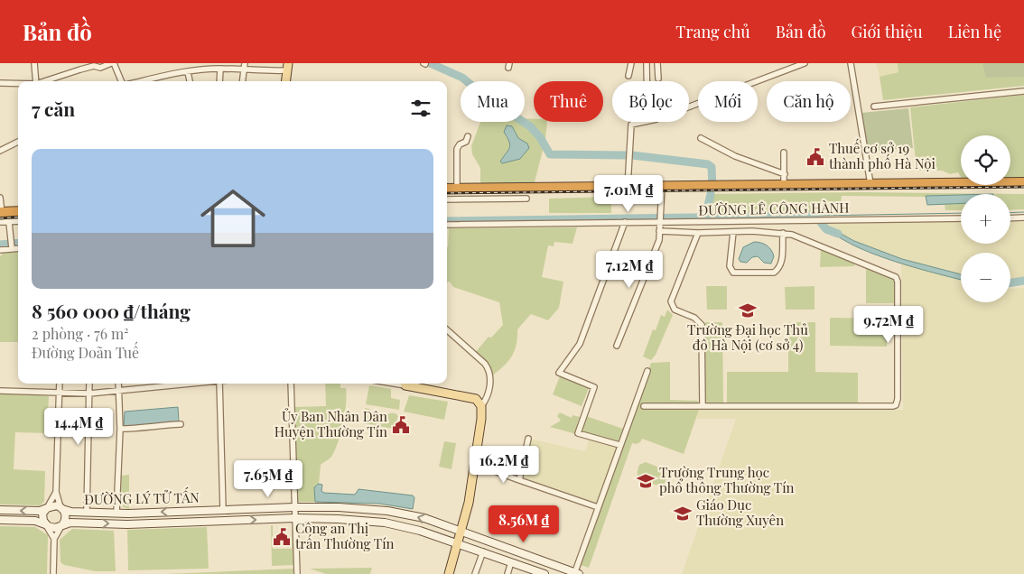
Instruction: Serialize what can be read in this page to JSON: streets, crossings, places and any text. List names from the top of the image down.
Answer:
{
  "streets": {
    "street": ["ĐƯỜNG LÊ CÔNG HÀNH", "ĐƯỜNG LÝ TỬ TẤN"]
  },
  "places": {
    "public building": ["Thuế cơ sở 19 thành phố Hà Nội", "Ủy Ban Nhân Dân Huyện Thường Tín", "Công an Thị trấn Thường Tín"],
    "school or university": ["Trường Đại học Thủ đô Hà Nội (cơ sở 4)", "Trường Trung học phổ thông Thường Tín", "Giáo Dục Thường Xuyên"]
  },
  "page": {
    "header": "Bản đồ",
    "nav": [
      "Trang chủ",
      "Bản đồ",
      "Giới thiệu",
      "Liên hệ"
    ],
    "chip": [
      "Mua",
      "Thuê",
      "Bộ lọc",
      "Mới",
      "Căn hộ"
    ],
    "heading": "7 căn",
    "map_buttons": ["+", "−"],
    "list": [
      {
        "name": "8 560 000 ₫/tháng",
        "note": "2 phòng · 76 m² · Đường Doãn Tuế"
      }
    ],
    "price": [
      "7.01M ₫",
      "7.12M ₫",
      "9.72M ₫",
      "14.4M ₫",
      "16.2M ₫",
      "7.65M ₫",
      "8.56M ₫"
    ]
  }
}
